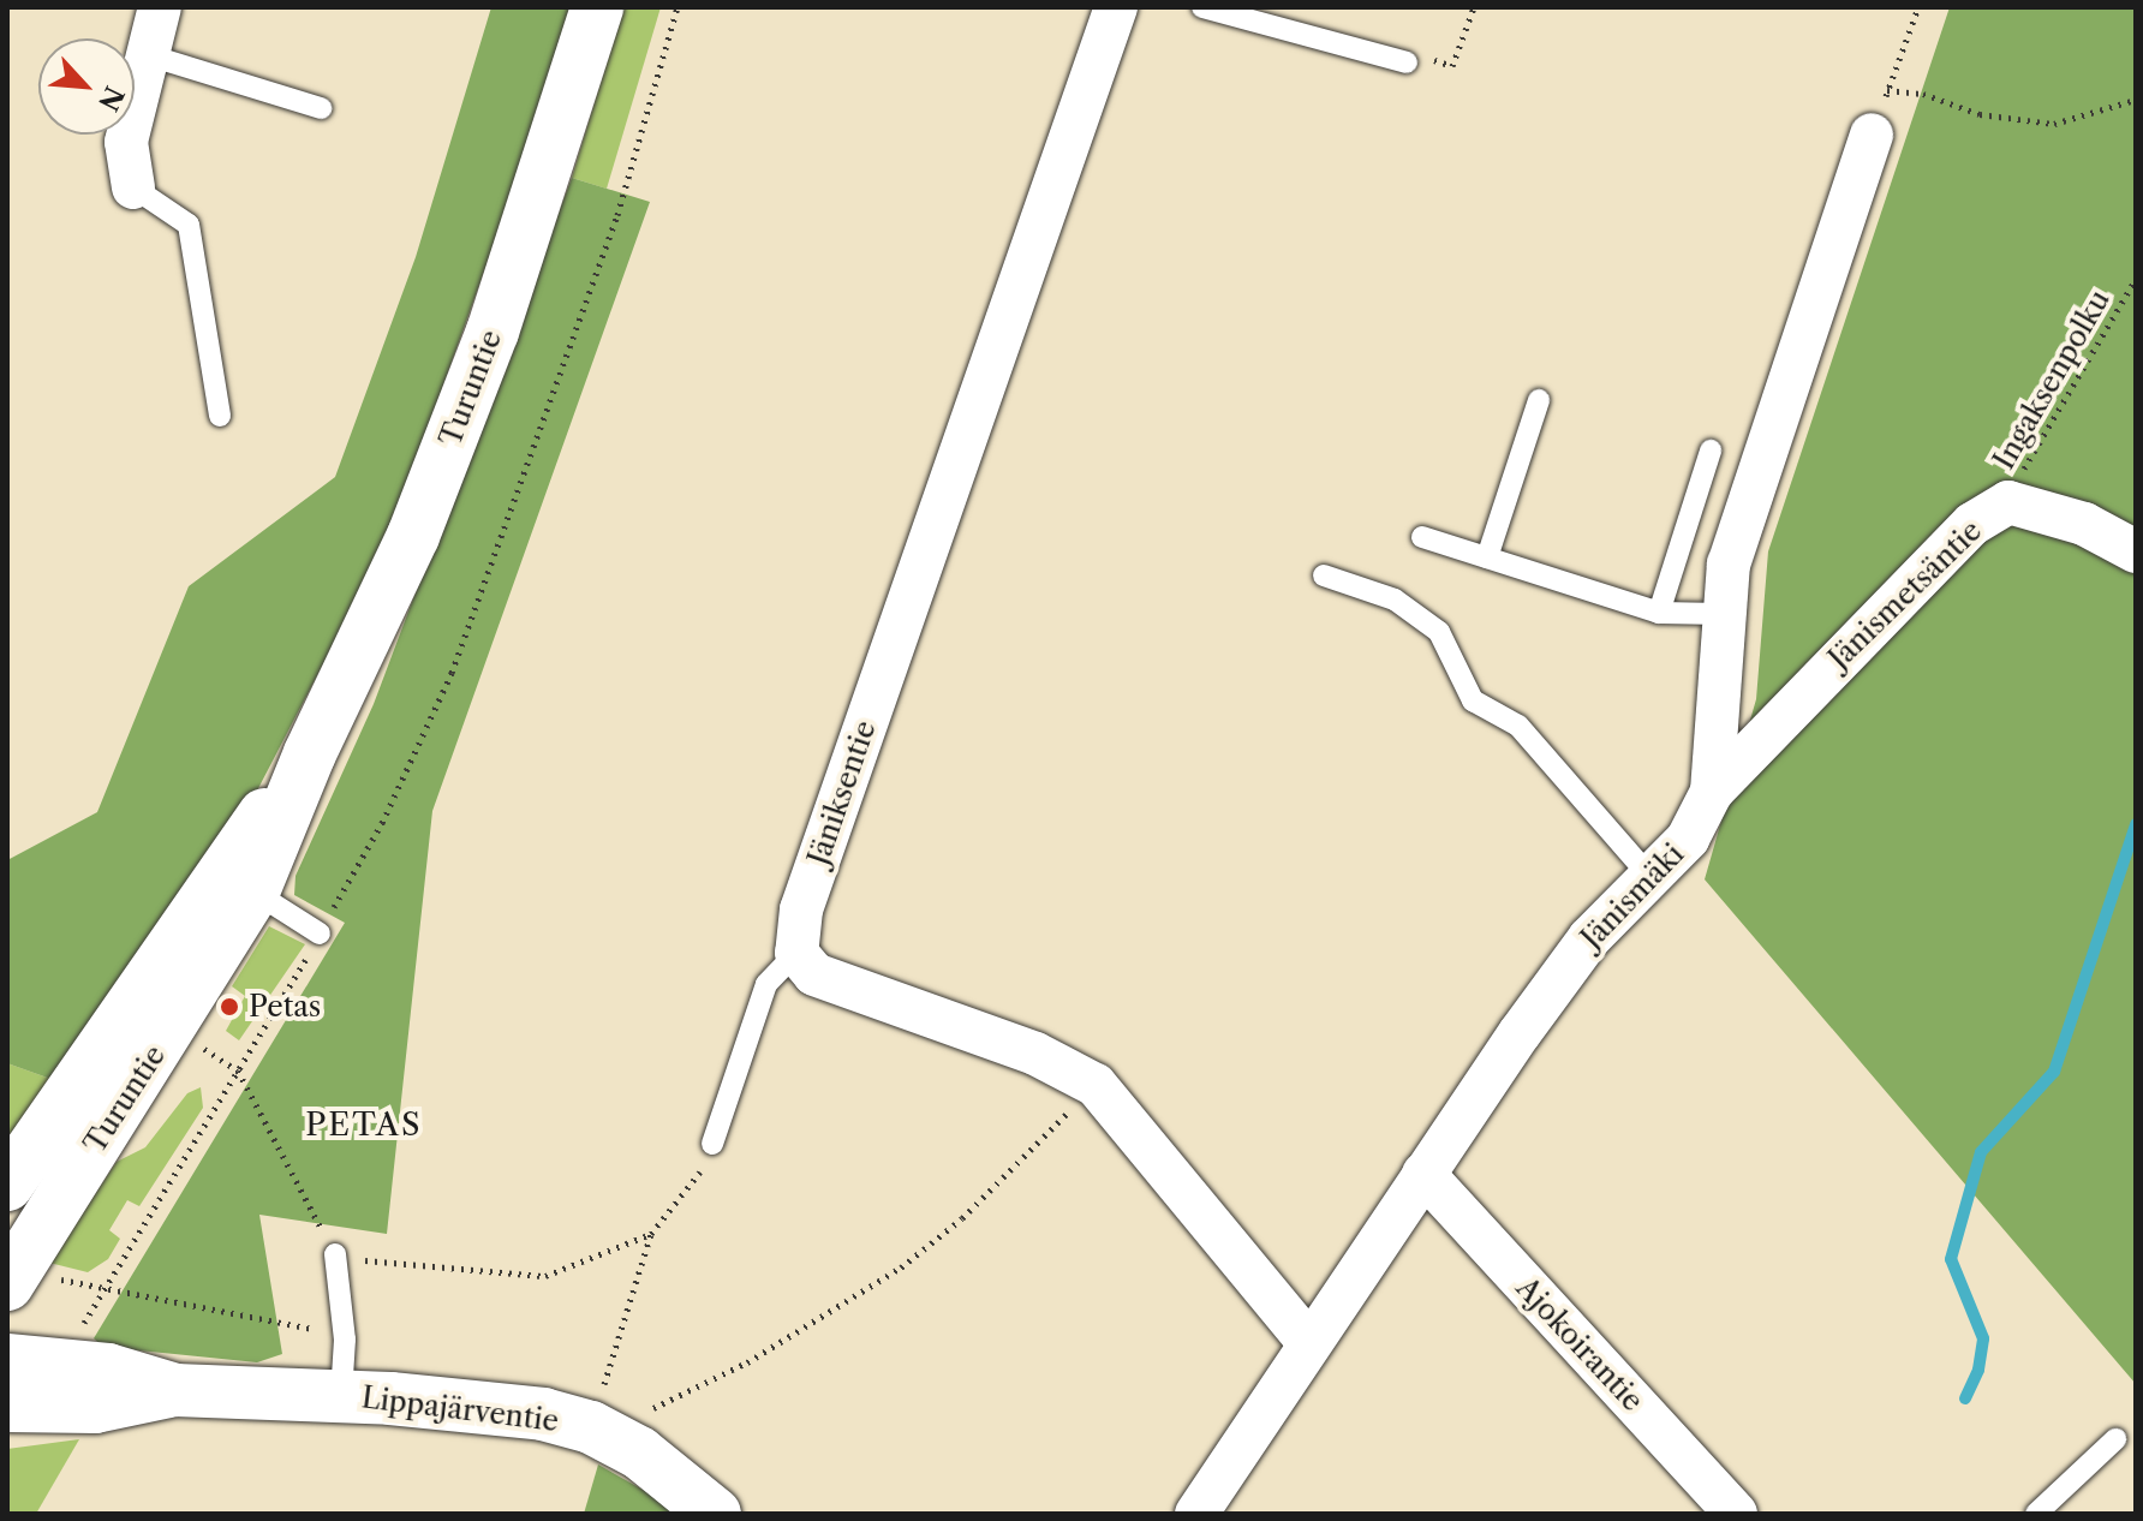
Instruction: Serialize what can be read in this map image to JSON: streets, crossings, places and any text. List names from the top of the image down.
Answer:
{
  "streets": {
    "main road": ["Turuntie", "Lippajärventie"],
    "street": [
      "Jänismetsäntie",
      "Jäniksentie",
      "Jänismäki",
      "Ajokoirantie"
    ],
    "path": ["Ingaksenpolku"]
  },
  "crossings": [
    ["Ingaksenpolku", "Jänismetsäntie"],
    ["Jänismetsäntie", "Jänismäki"],
    ["Jänismäki", "Ajokoirantie"]
  ],
  "districts": ["PETAS"],
  "places": ["Petas"],
  "north": "bottom right"
}
